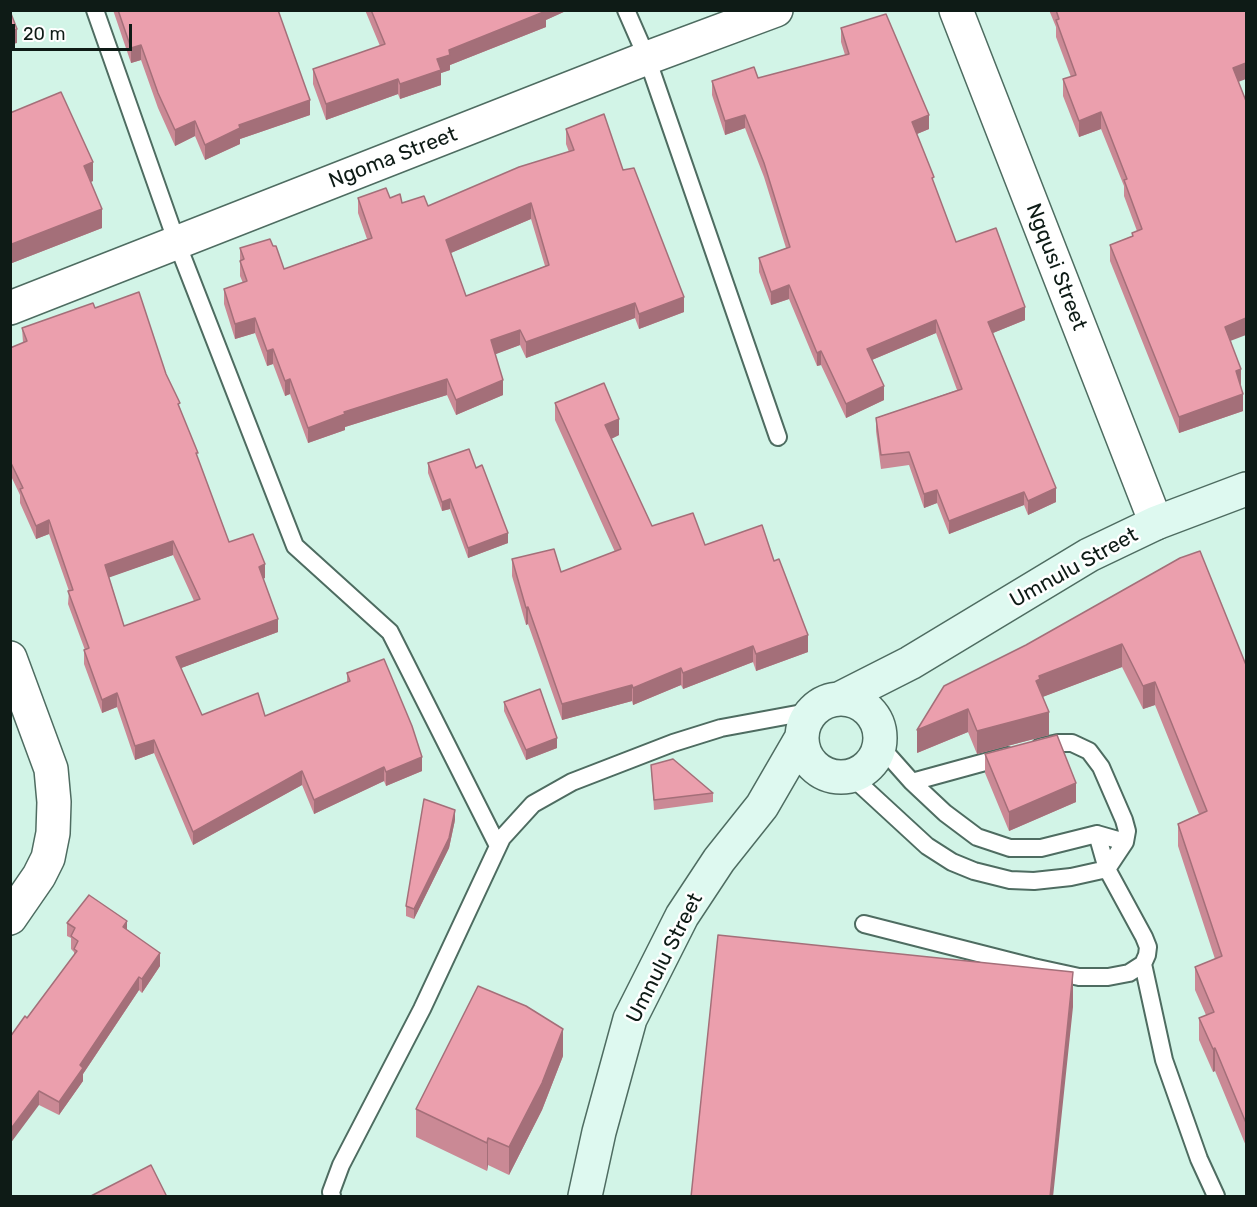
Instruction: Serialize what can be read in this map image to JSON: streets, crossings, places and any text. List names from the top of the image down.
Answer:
{
  "streets": {
    "street": ["Ngoma Street", "Ngqusi Street", "Umnulu Street"]
  },
  "crossings": [
    ["Ngqusi Street", "Umnulu Street"]
  ],
  "scale_bar": "20 m"
}
